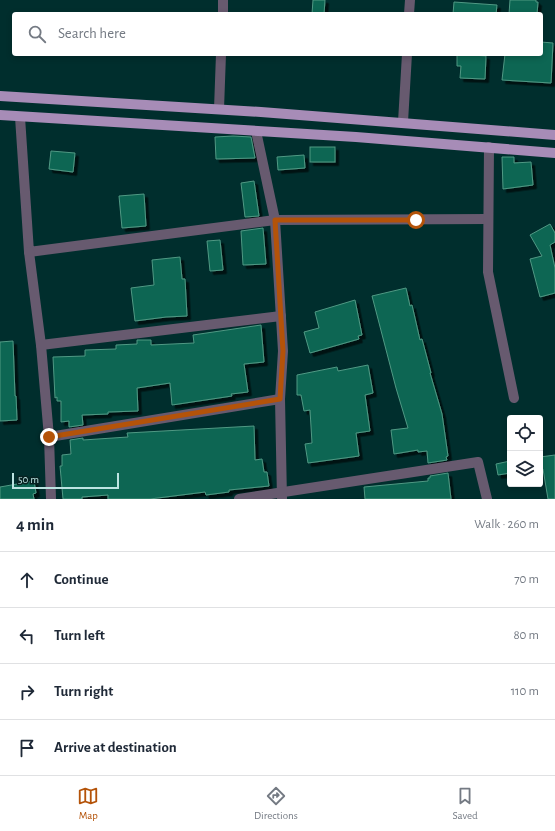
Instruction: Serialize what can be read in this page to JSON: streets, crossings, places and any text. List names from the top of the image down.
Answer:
{
  "scale_bar": "50 m",
  "page": {
    "search": "Search here",
    "scale": "50 m",
    "heading": ["4 min", "Walk · 260 m"],
    "list": [
      ["Continue", "70 m"],
      ["Turn left", "80 m"],
      ["Turn right", "110 m"],
      "Arrive at destination"
    ],
    "nav": ["Map", "Directions", "Saved"]
  }
}
